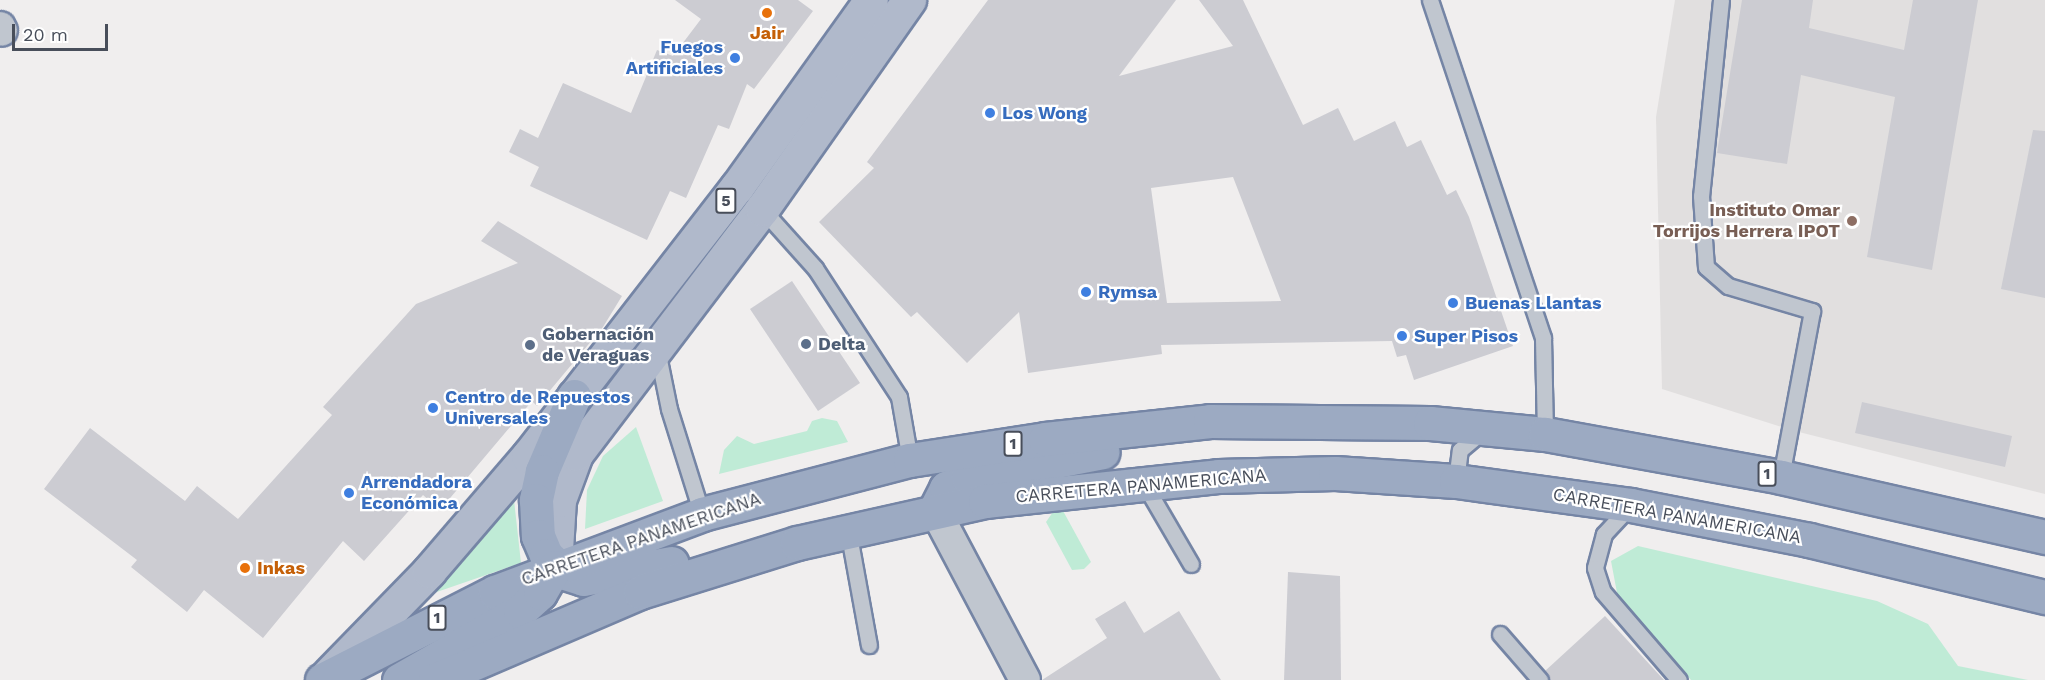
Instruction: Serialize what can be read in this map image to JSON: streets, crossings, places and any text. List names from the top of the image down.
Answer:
{
  "streets": {
    "highway": ["1", "CARRETERA PANAMERICANA"],
    "main road": ["5"]
  },
  "crossings": [
    ["5", "CARRETERA PANAMERICANA"]
  ],
  "places": [
    "Jair",
    "Fuegos Artificiales",
    "Los Wong",
    "Instituto Omar Torrijos Herrera IPOT",
    "Rymsa",
    "Buenas Llantas",
    "Super Pisos",
    "Delta",
    "Gobernación de Veraguas",
    "Centro de Repuestos Universales",
    "Arrendadora Económica",
    "Inkas"
  ],
  "scale_bar": "20 m"
}
